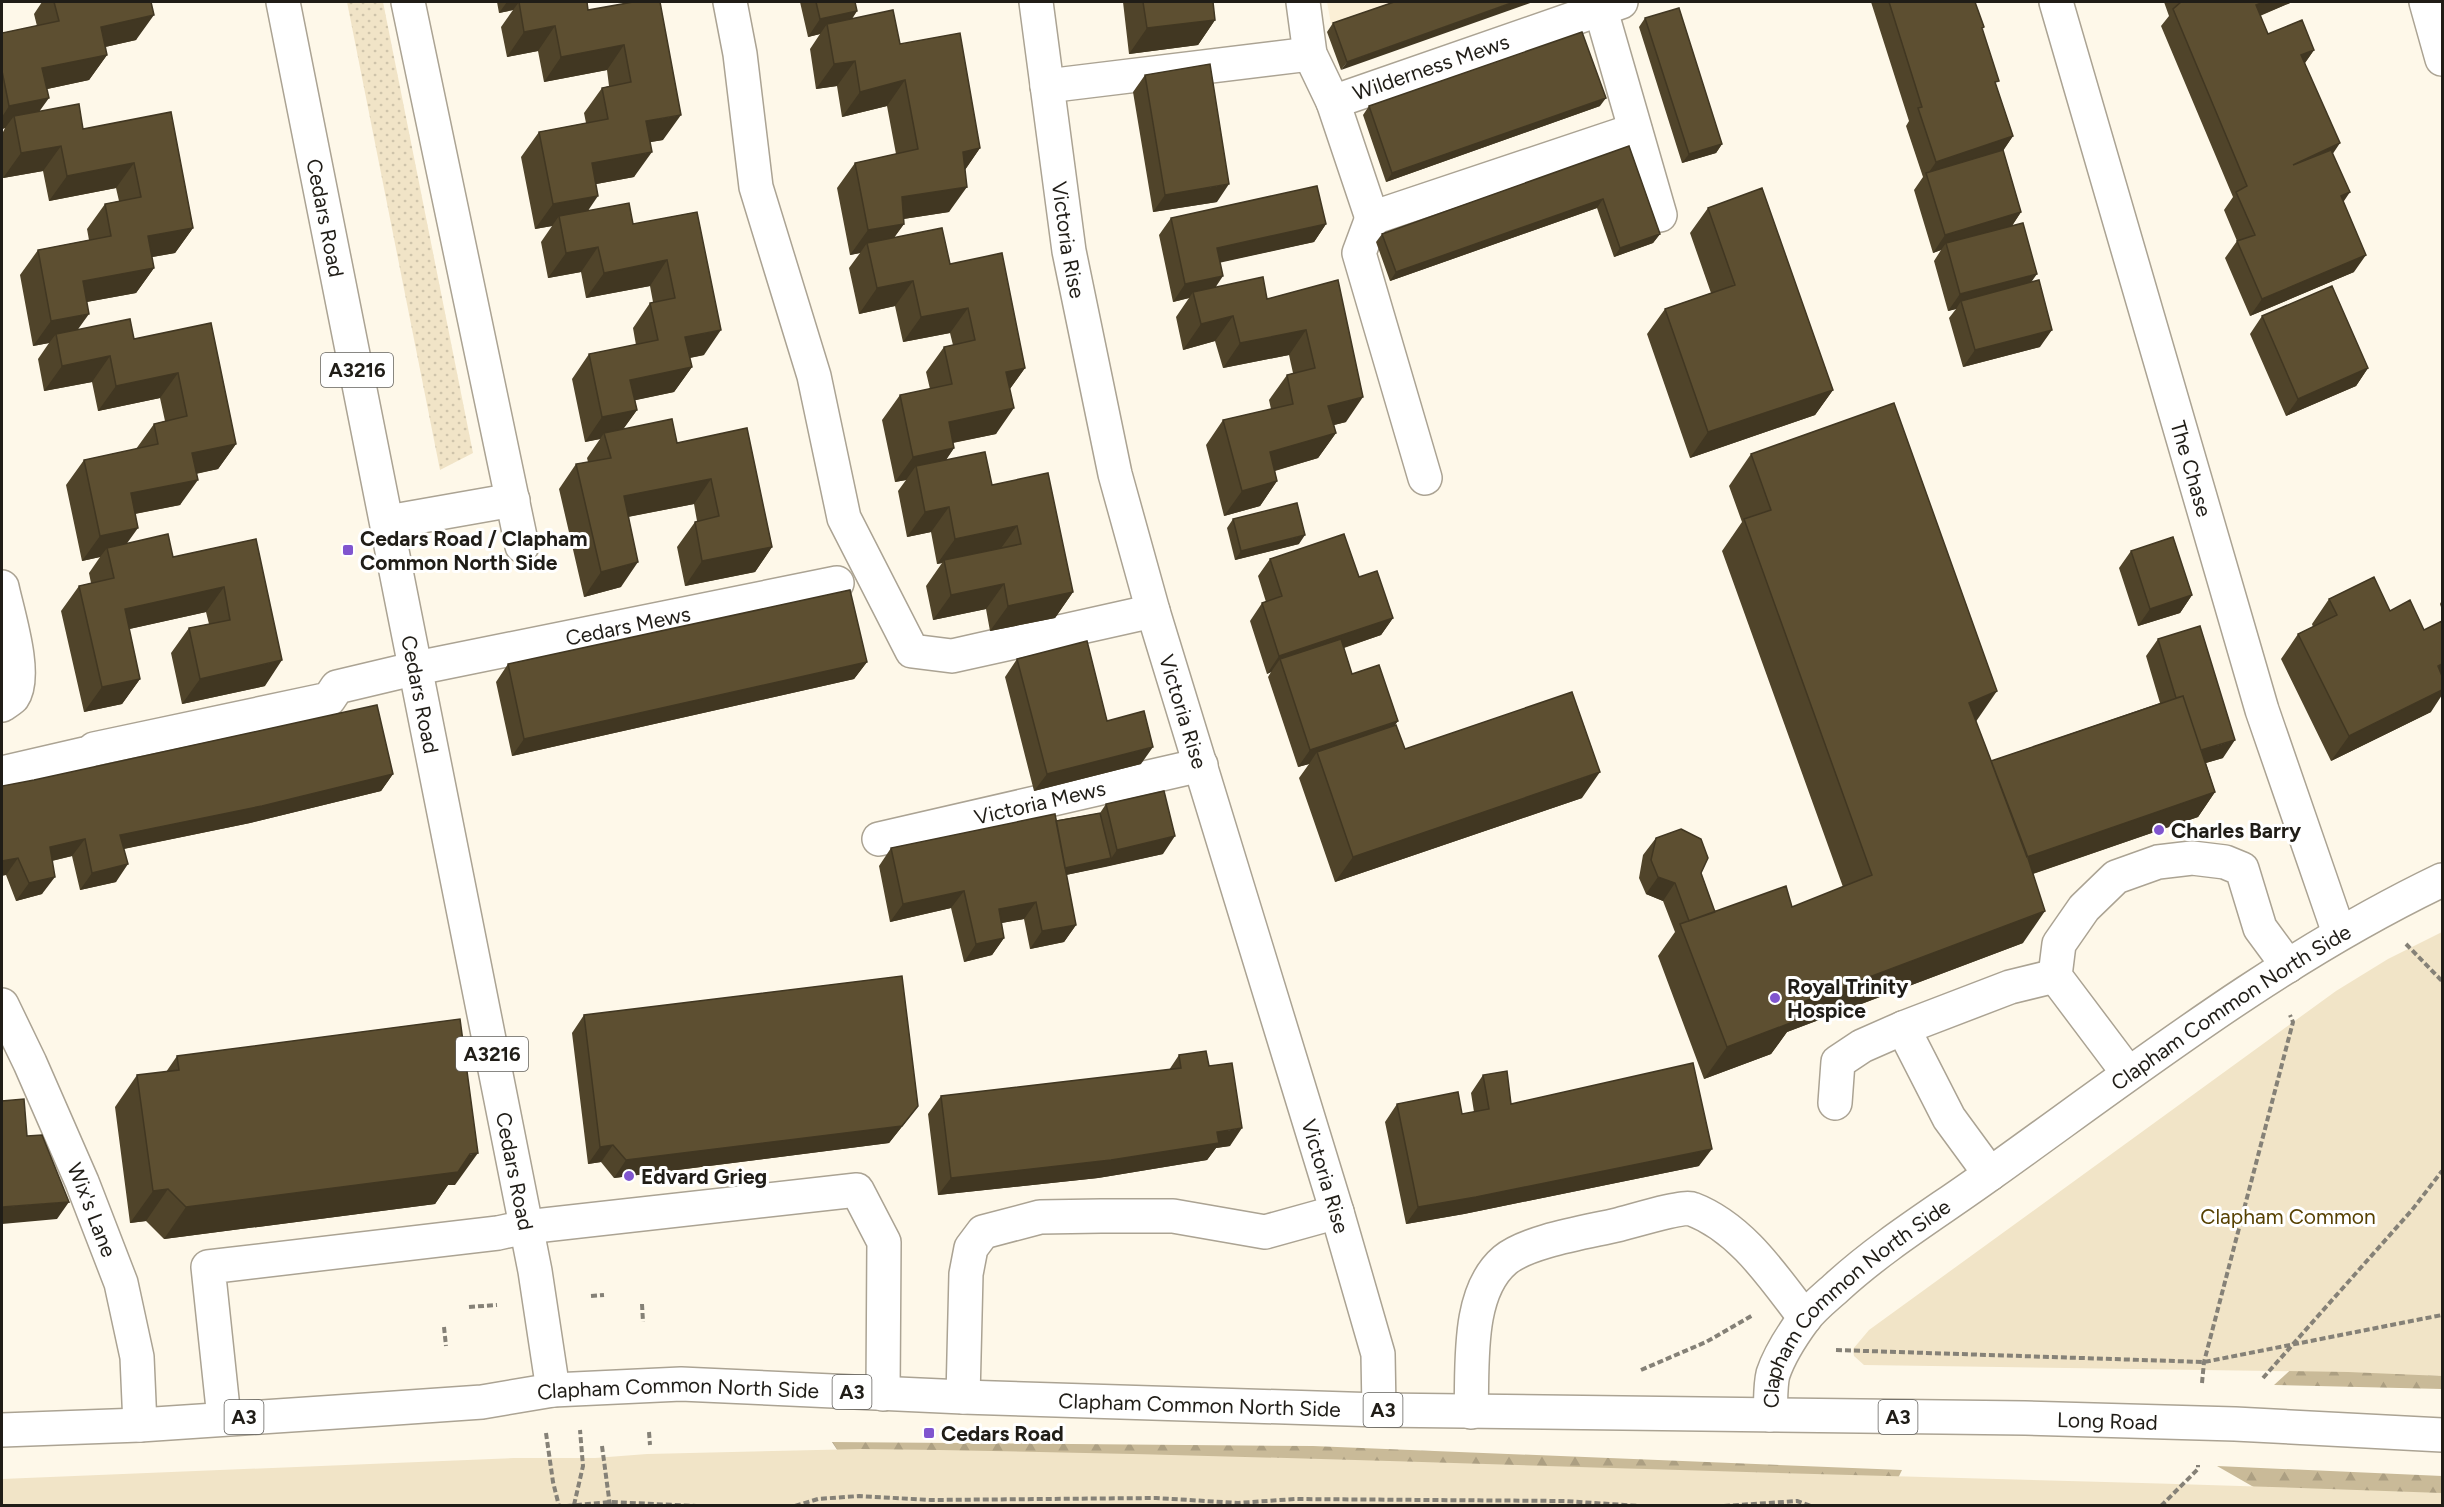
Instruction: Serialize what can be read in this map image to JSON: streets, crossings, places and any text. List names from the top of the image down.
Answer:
{
  "streets": {
    "main road": [
      "Wilderness Mews",
      "Cedars Road",
      "Victoria Rise",
      "A3216",
      "The Chase",
      "Cedars Mews",
      "Victoria Mews",
      "Clapham Common North Side",
      "Wix's Lane",
      "A3",
      "Long Road"
    ]
  },
  "crossings": [
    ["Cedars Road", "Cedars Mews"],
    ["Cedars Road", "Clapham Common North Side"],
    ["Victoria Rise", "Victoria Mews"],
    ["Victoria Rise", "Clapham Common North Side"],
    ["The Chase", "Clapham Common North Side"],
    ["Clapham Common North Side", "Wix's Lane"],
    ["Clapham Common North Side", "Long Road"]
  ],
  "parks": ["Clapham Common"],
  "places": {
    "transit": ["Cedars Road / Clapham Common North Side", "Cedars Road"],
    "other": ["Charles Barry", "Royal Trinity Hospice", "Edvard Grieg"]
  }
}
